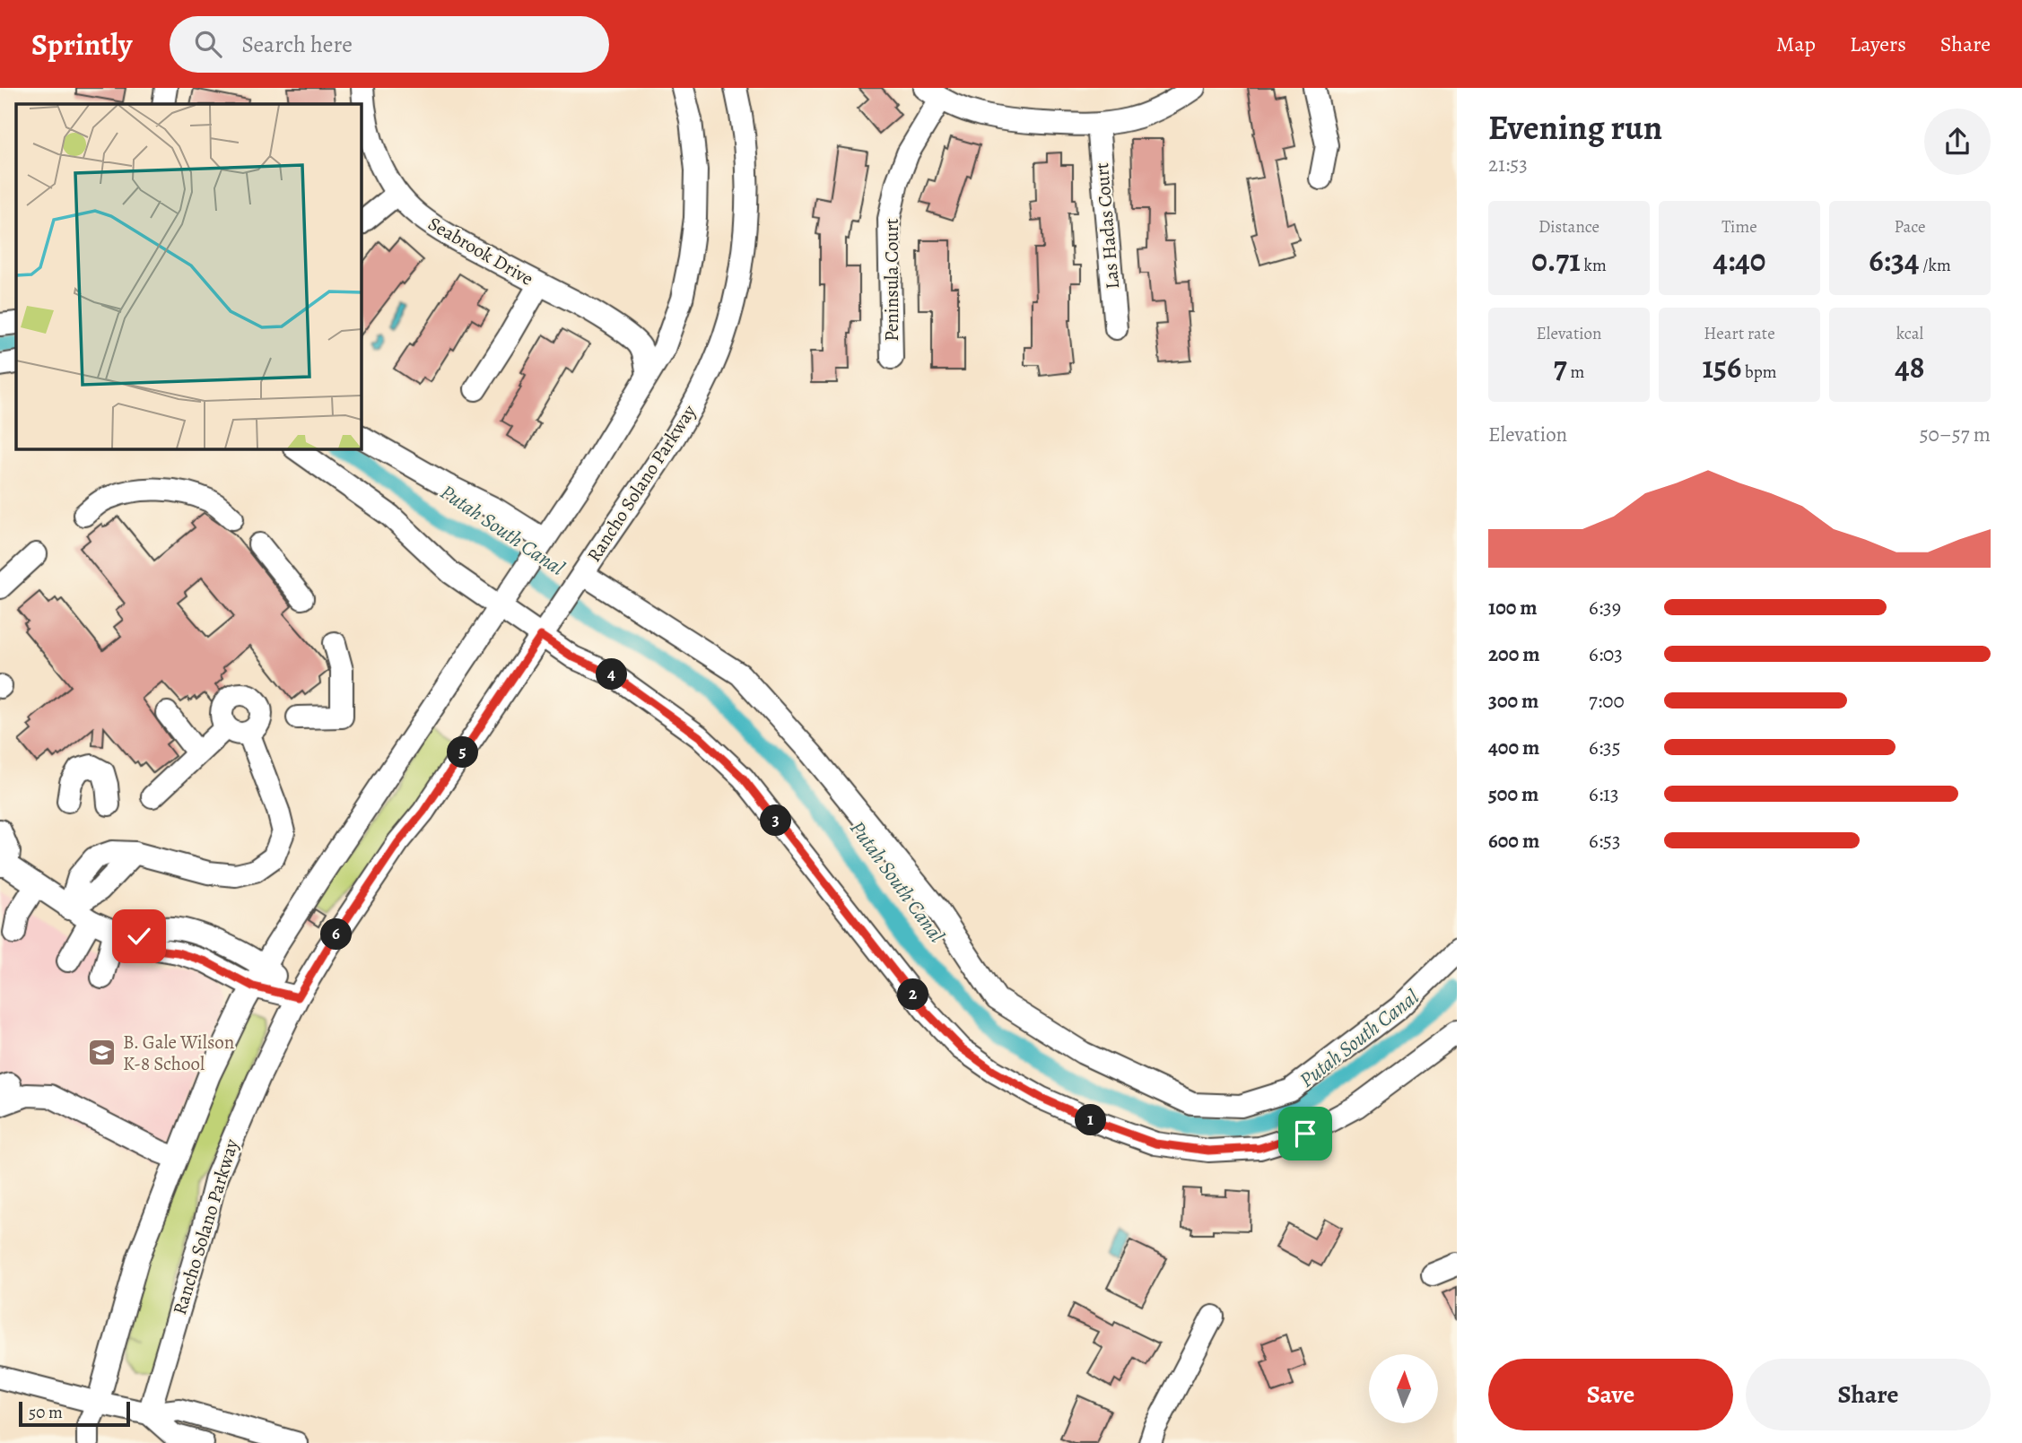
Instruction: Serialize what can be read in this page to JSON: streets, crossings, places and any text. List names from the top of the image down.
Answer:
{
  "streets": {
    "street": [
      "Las Hadas Court",
      "Seabrook Drive",
      "Peninsula Court",
      "Rancho Solano Parkway"
    ]
  },
  "water": ["Putah South Canal"],
  "places": {
    "school or university": ["B. Gale Wilson K-8 School"]
  },
  "scale_bar": "50 m",
  "north": "top",
  "page": {
    "header": "Sprintly",
    "search": "Search here",
    "nav": ["Map", "Layers", "Share"],
    "heading": ["Evening run", "21:53"],
    "stats": [
      ["Distance", "0.71 km"],
      ["Time", "4:40"],
      ["Pace", "6:34 /km"],
      ["Elevation", "7 m"],
      ["Heart rate", "156 bpm"],
      ["kcal", "48"]
    ],
    "chart": ["Elevation", "50–57 m"],
    "list": [
      {
        "name": "100 m",
        "note": "6:39"
      },
      {
        "name": "200 m",
        "note": "6:03"
      },
      {
        "name": "300 m",
        "note": "7:00"
      },
      {
        "name": "400 m",
        "note": "6:35"
      },
      {
        "name": "500 m",
        "note": "6:13"
      },
      {
        "name": "600 m",
        "note": "6:53"
      }
    ],
    "pins": [
      "4",
      "5",
      "3",
      "6",
      "2",
      "1"
    ],
    "buttons": ["Save", "Share"],
    "scale": "50 m"
  }
}
